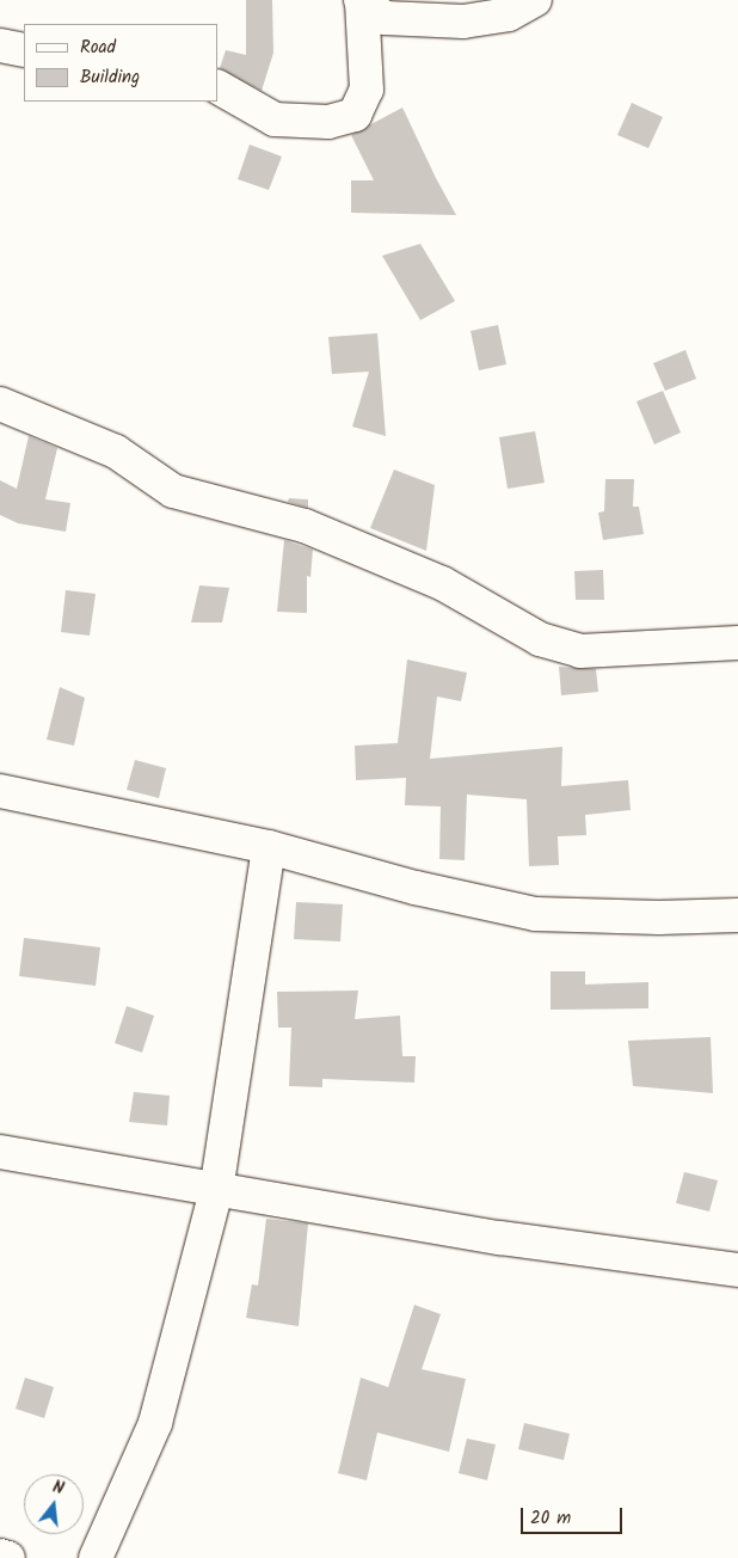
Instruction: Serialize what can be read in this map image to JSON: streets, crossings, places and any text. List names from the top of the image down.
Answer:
{
  "legend": ["Road", "Building"],
  "scale_bar": "20 m",
  "north": "top"
}
